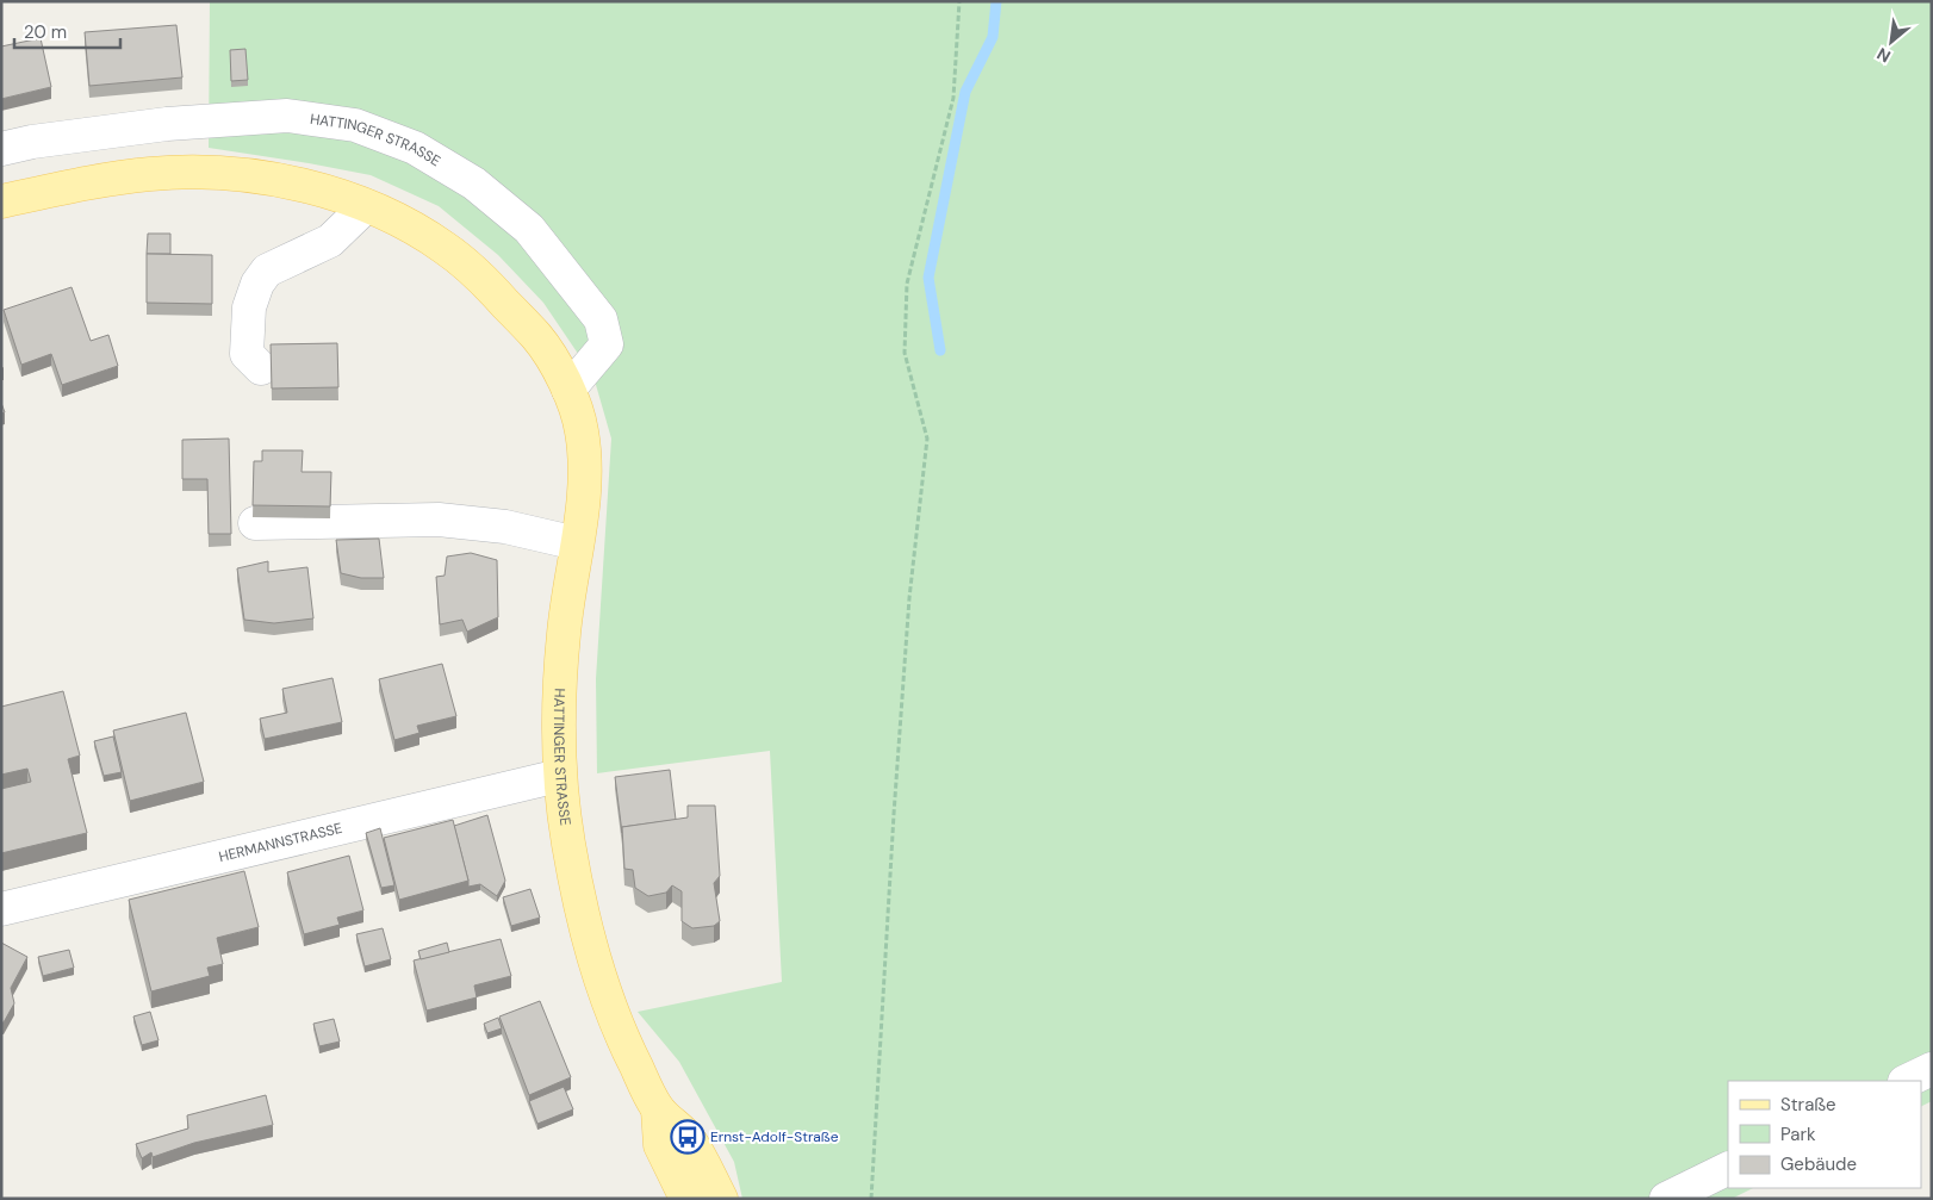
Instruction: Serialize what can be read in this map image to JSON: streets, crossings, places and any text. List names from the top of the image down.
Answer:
{
  "streets": {
    "main road": ["HATTINGER STRASSE"],
    "street": ["HERMANNSTRASSE"]
  },
  "crossings": [
    ["HATTINGER STRASSE", "HERMANNSTRASSE"]
  ],
  "places": {
    "bus stop": ["Ernst-Adolf-Straße"]
  },
  "legend": ["Straße", "Park", "Gebäude"],
  "scale_bar": "20 m",
  "north": "bottom left"
}
